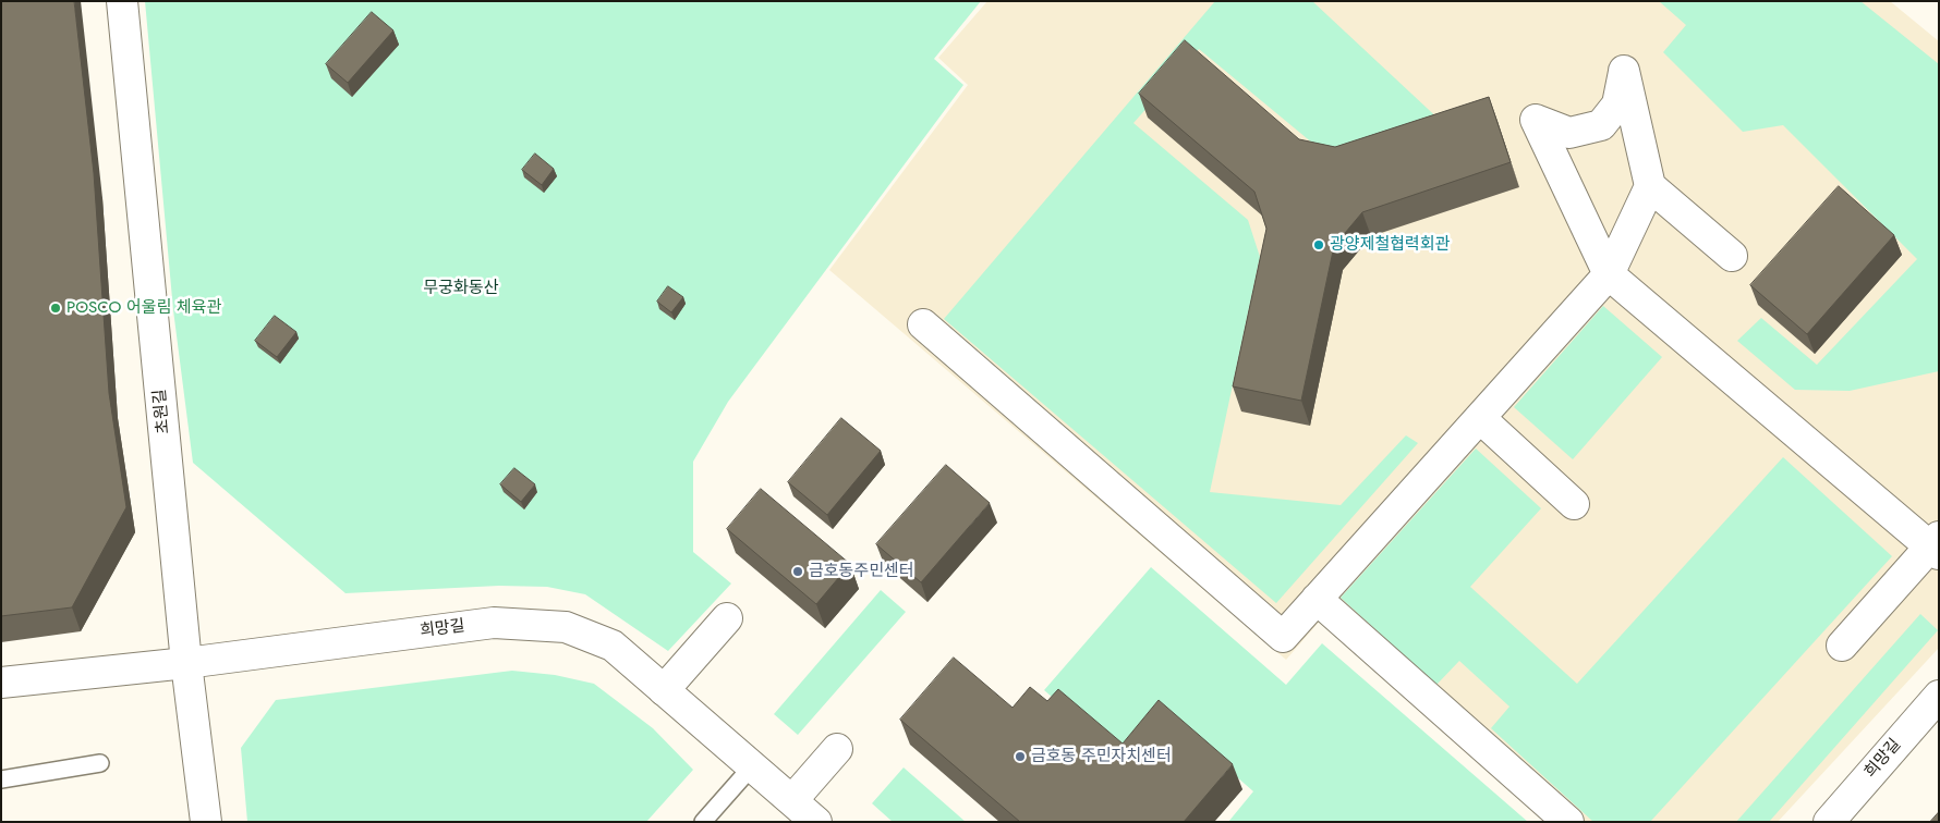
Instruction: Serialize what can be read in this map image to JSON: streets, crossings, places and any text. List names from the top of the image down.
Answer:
{
  "streets": {
    "street": ["초원길", "희망길"]
  },
  "crossings": [
    ["초원길", "희망길"]
  ],
  "parks": ["무궁화동산"],
  "places": [
    "광양제철협력회관",
    "POSCO 어울림 체육관",
    "금호동주민센터",
    "금호동 주민자치센터"
  ]
}
